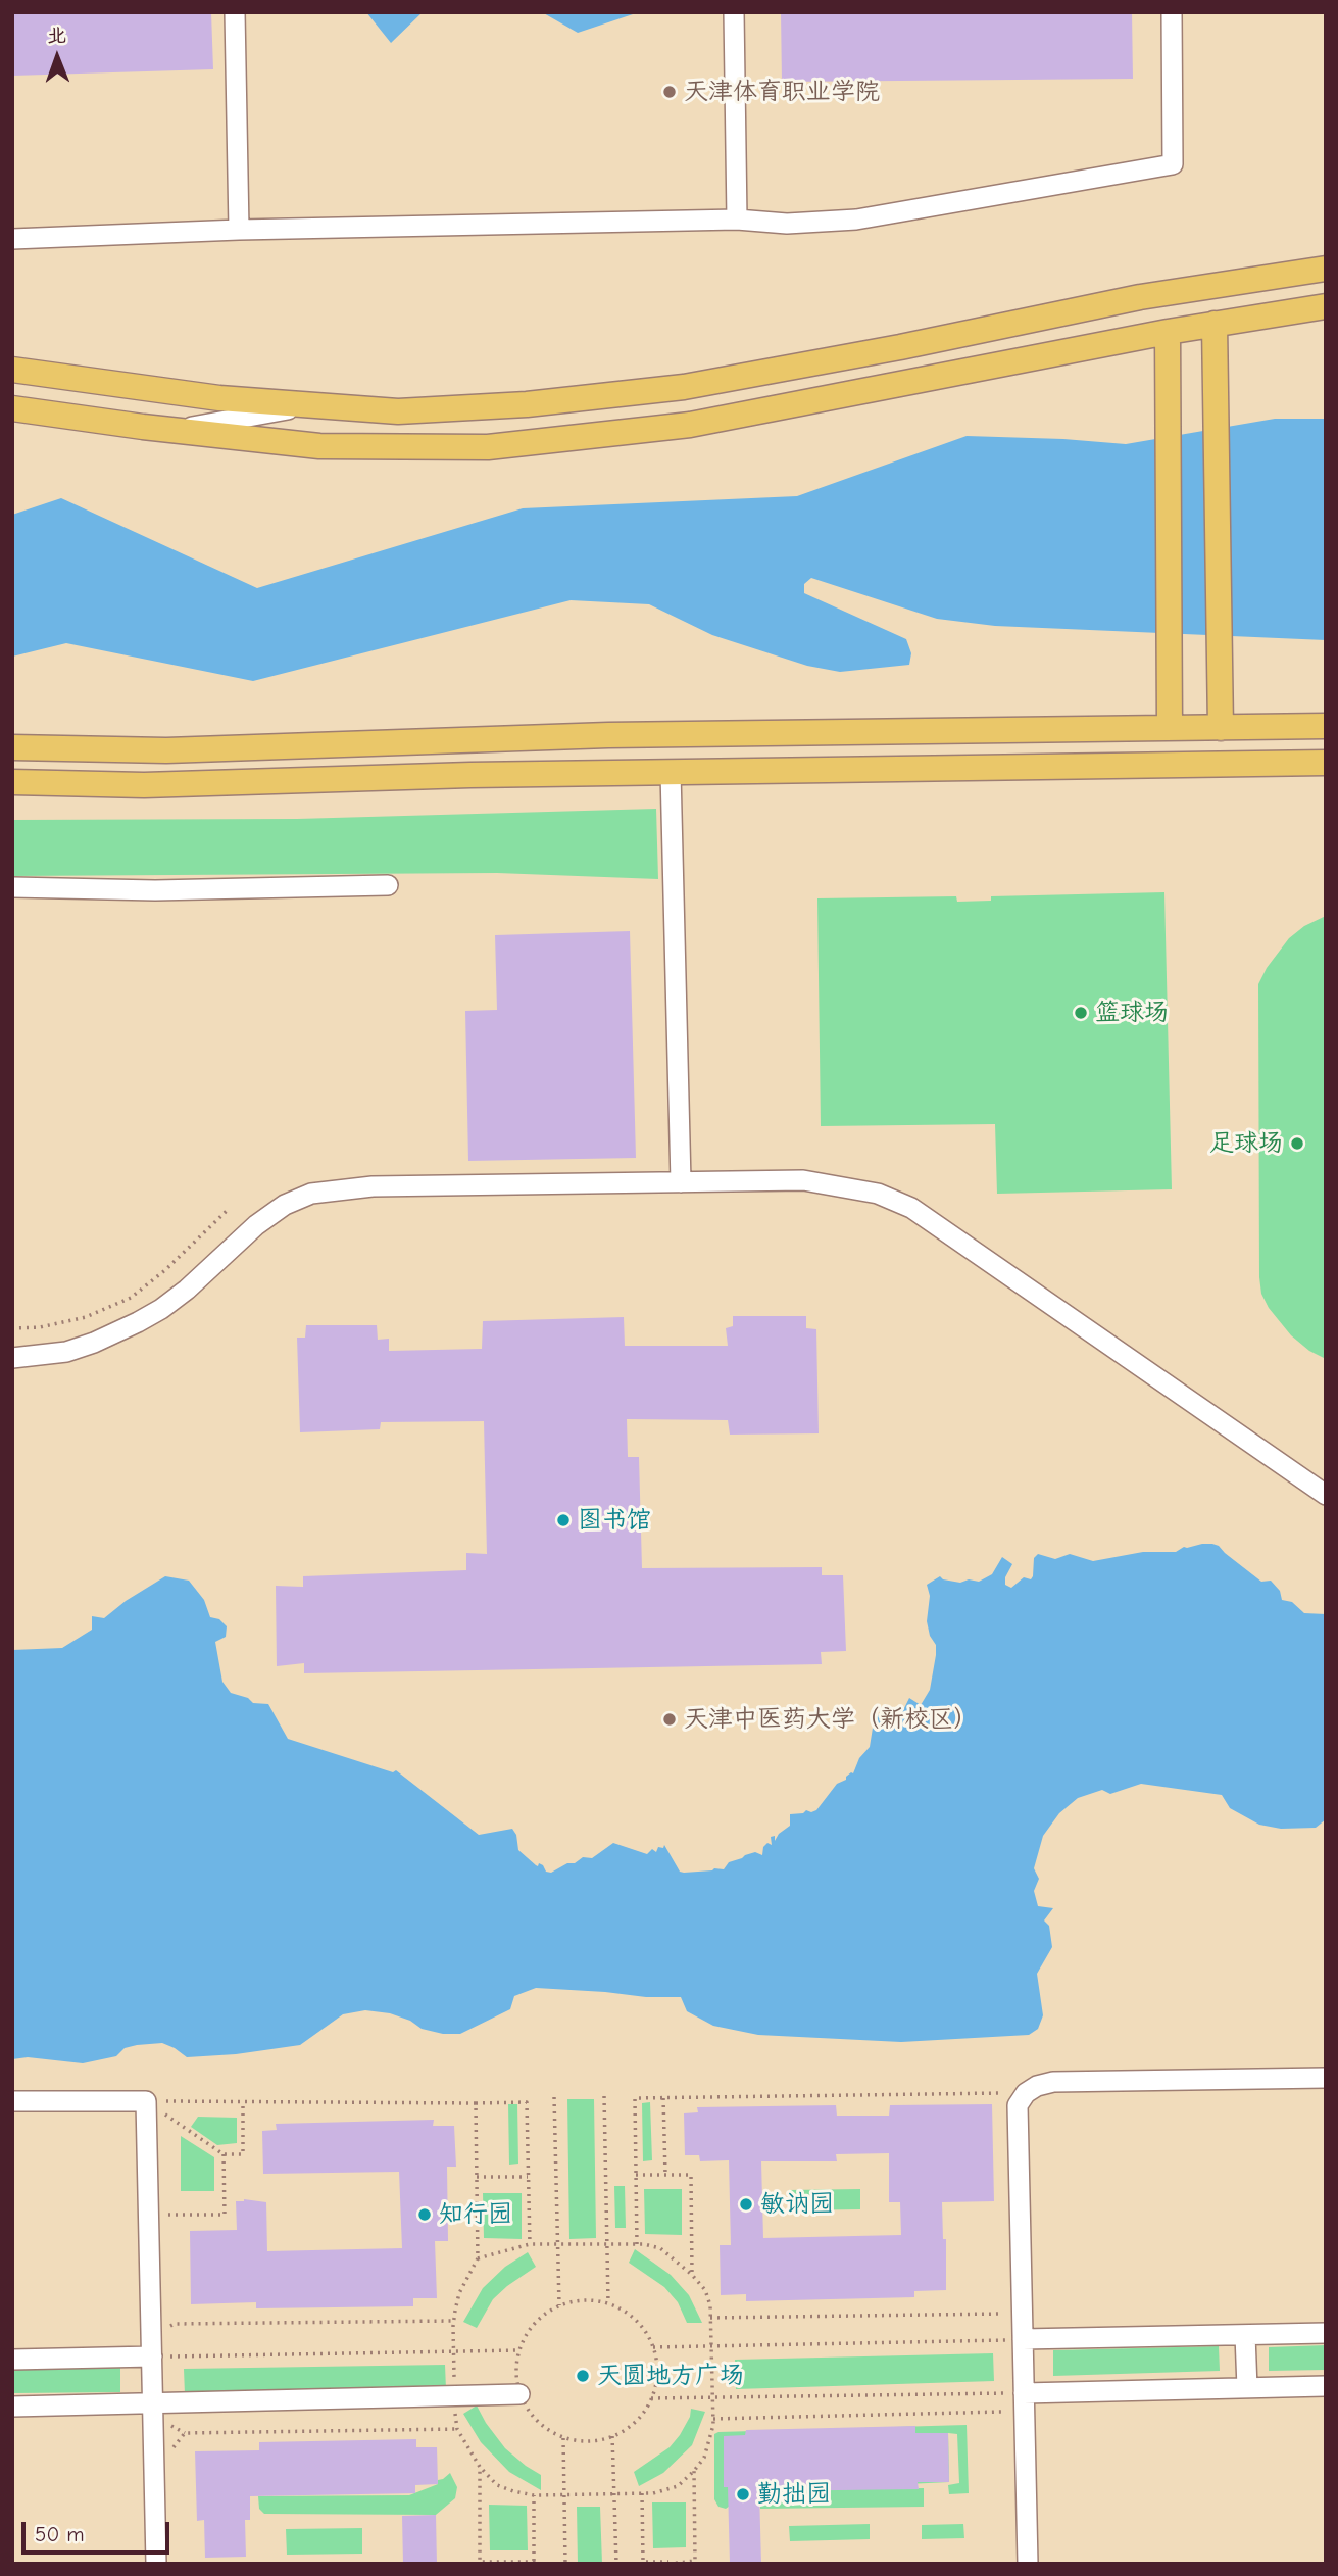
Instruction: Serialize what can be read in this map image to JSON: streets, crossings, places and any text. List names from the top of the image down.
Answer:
{
  "places": [
    "天津体育职业学院",
    "篮球场",
    "足球场",
    "图书馆",
    "天津中医药大学（新校区）",
    "敏讷园",
    "知行园",
    "天圆地方广场",
    "勤拙园"
  ],
  "scale_bar": "50 m",
  "north": "top"
}
